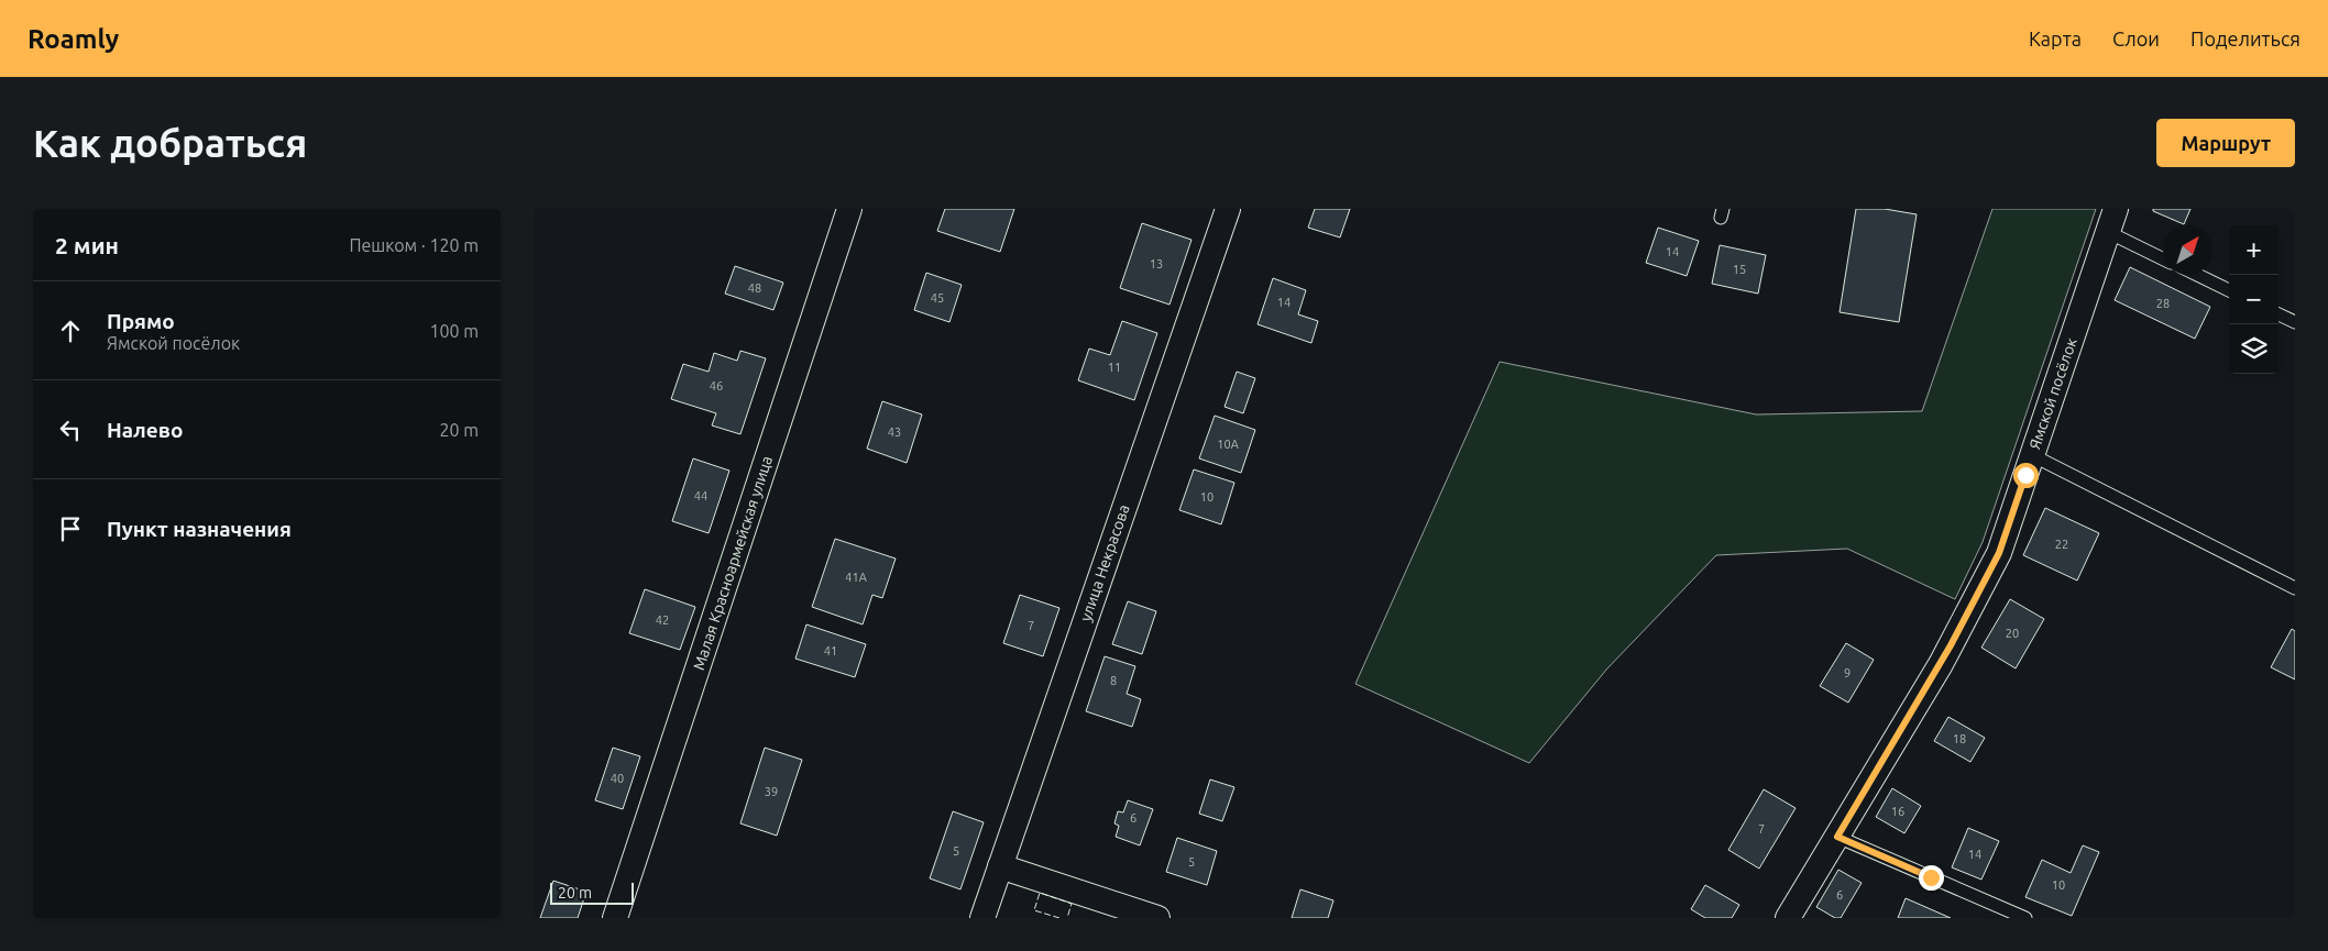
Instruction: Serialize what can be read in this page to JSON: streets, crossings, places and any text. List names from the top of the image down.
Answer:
{
  "streets": {
    "street": ["Ямской посёлок", "Малая Красноармейская улица", "улица Некрасова"]
  },
  "house_numbers": [
    "14",
    "13",
    "15",
    "48",
    "45",
    "14",
    "28",
    "11",
    "46",
    "43",
    "10А",
    "44",
    "10",
    "22",
    "41А",
    "42",
    "7",
    "20",
    "41",
    "9",
    "8",
    "18",
    "40",
    "39",
    "16",
    "6",
    "7",
    "5",
    "14",
    "5",
    "10",
    "6"
  ],
  "scale_bar": "20 m",
  "north": "top right",
  "page": {
    "header": "Roamly",
    "nav": ["Карта", "Слои", "Поделиться"],
    "buttons": "Маршрут",
    "title": "Как добраться",
    "heading": ["2 мин", "Пешком · 120 m"],
    "map_buttons": ["+", "−"],
    "list": [
      ["Прямо", "Ямской посёлок", "100 m"],
      ["Налево", "20 m"],
      "Пункт назначения"
    ],
    "scale": "20 m"
  }
}
